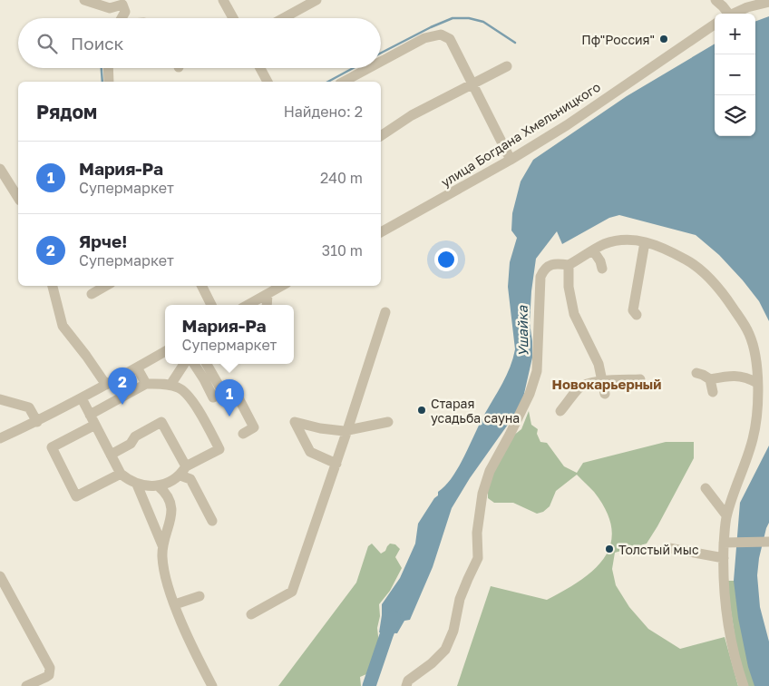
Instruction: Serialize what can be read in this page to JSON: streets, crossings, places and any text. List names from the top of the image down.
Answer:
{
  "streets": {
    "street": ["улица Богдана Хмельницкого"]
  },
  "districts": ["Новокарьерный"],
  "water": ["Ушайка"],
  "places": ["Пф\"Россия\"", "Старая усадьба сауна", "Толстый мыс"],
  "page": {
    "map_buttons": ["+", "−"],
    "search": "Поиск",
    "heading": ["Рядом", "Найдено: 2"],
    "list": [
      {
        "mark": "1",
        "name": "Мария-Ра",
        "note": "Супермаркет",
        "value": "240 m"
      },
      {
        "mark": "2",
        "name": "Ярче!",
        "note": "Супермаркет",
        "value": "310 m"
      }
    ],
    "popup": ["Мария-Ра", "Супермаркет"],
    "pins": ["2", "1"]
  }
}
